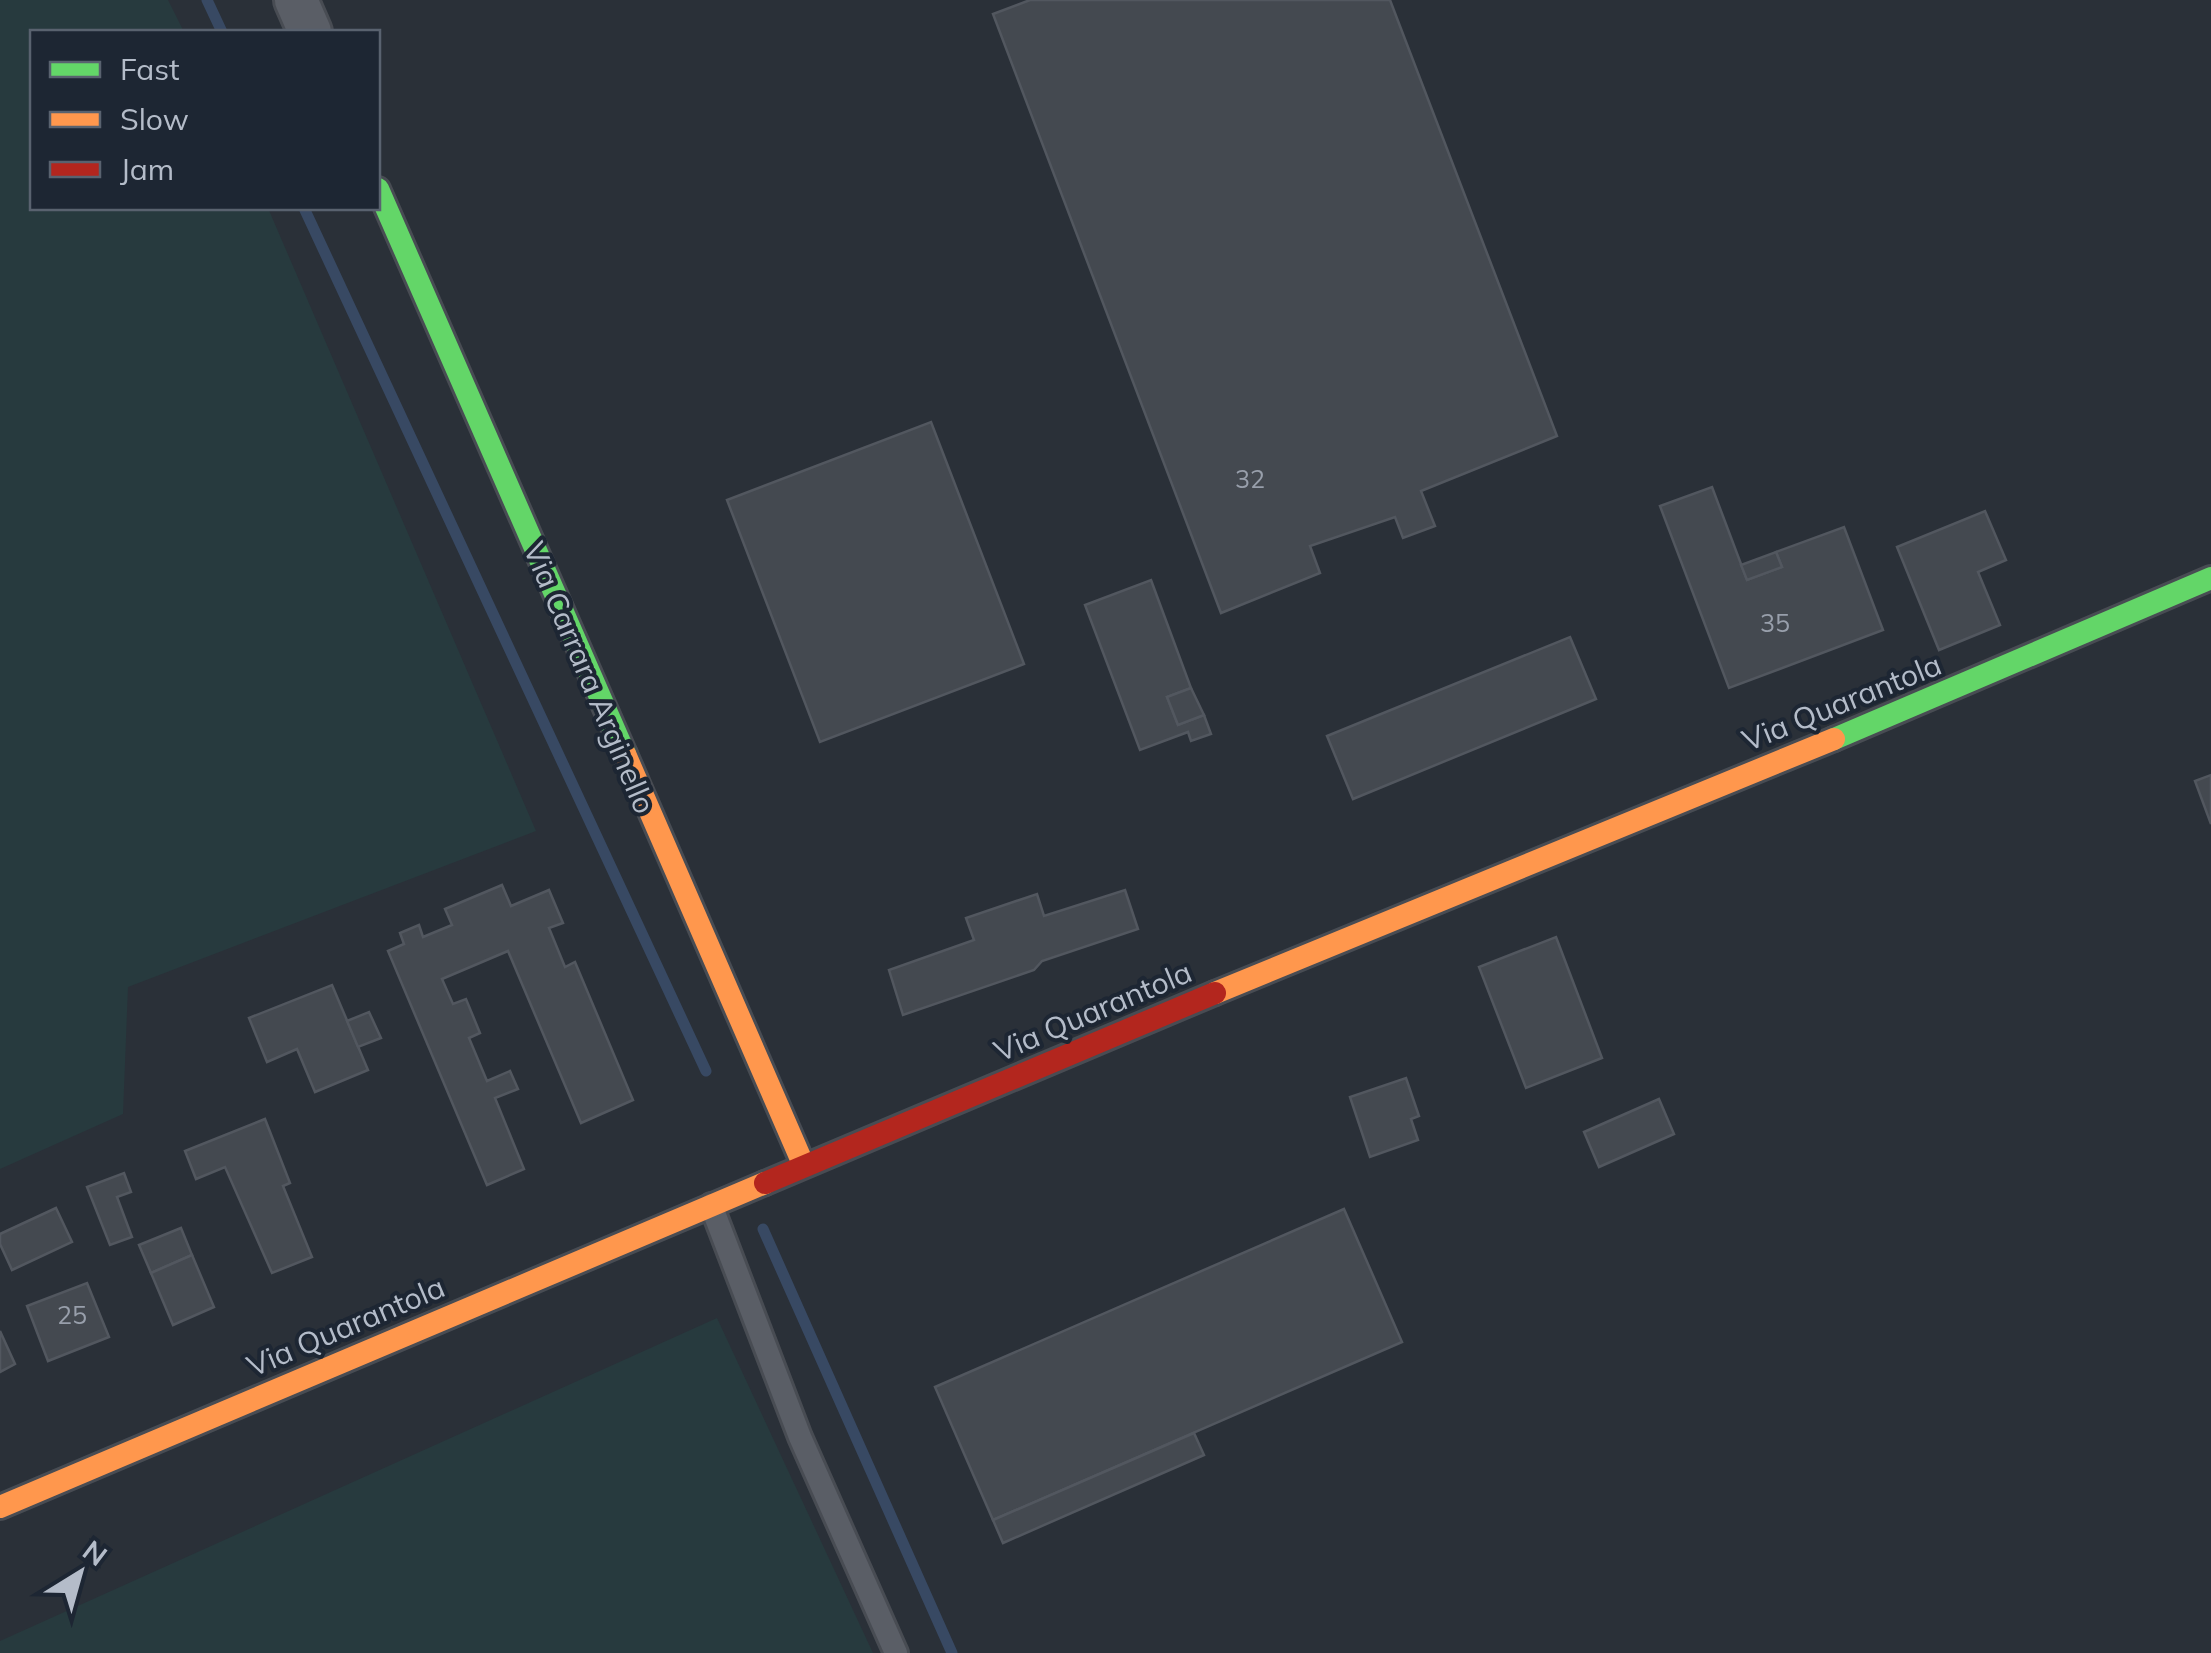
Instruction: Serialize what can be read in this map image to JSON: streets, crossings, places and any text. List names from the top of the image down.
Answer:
{
  "streets": {
    "main road": ["Via Carrara Arginello", "Via Quarantola"]
  },
  "crossings": [
    ["Via Carrara Arginello", "Via Quarantola"]
  ],
  "house_numbers": ["32", "35", "25"],
  "legend": ["Fast", "Slow", "Jam"],
  "north": "top right"
}
